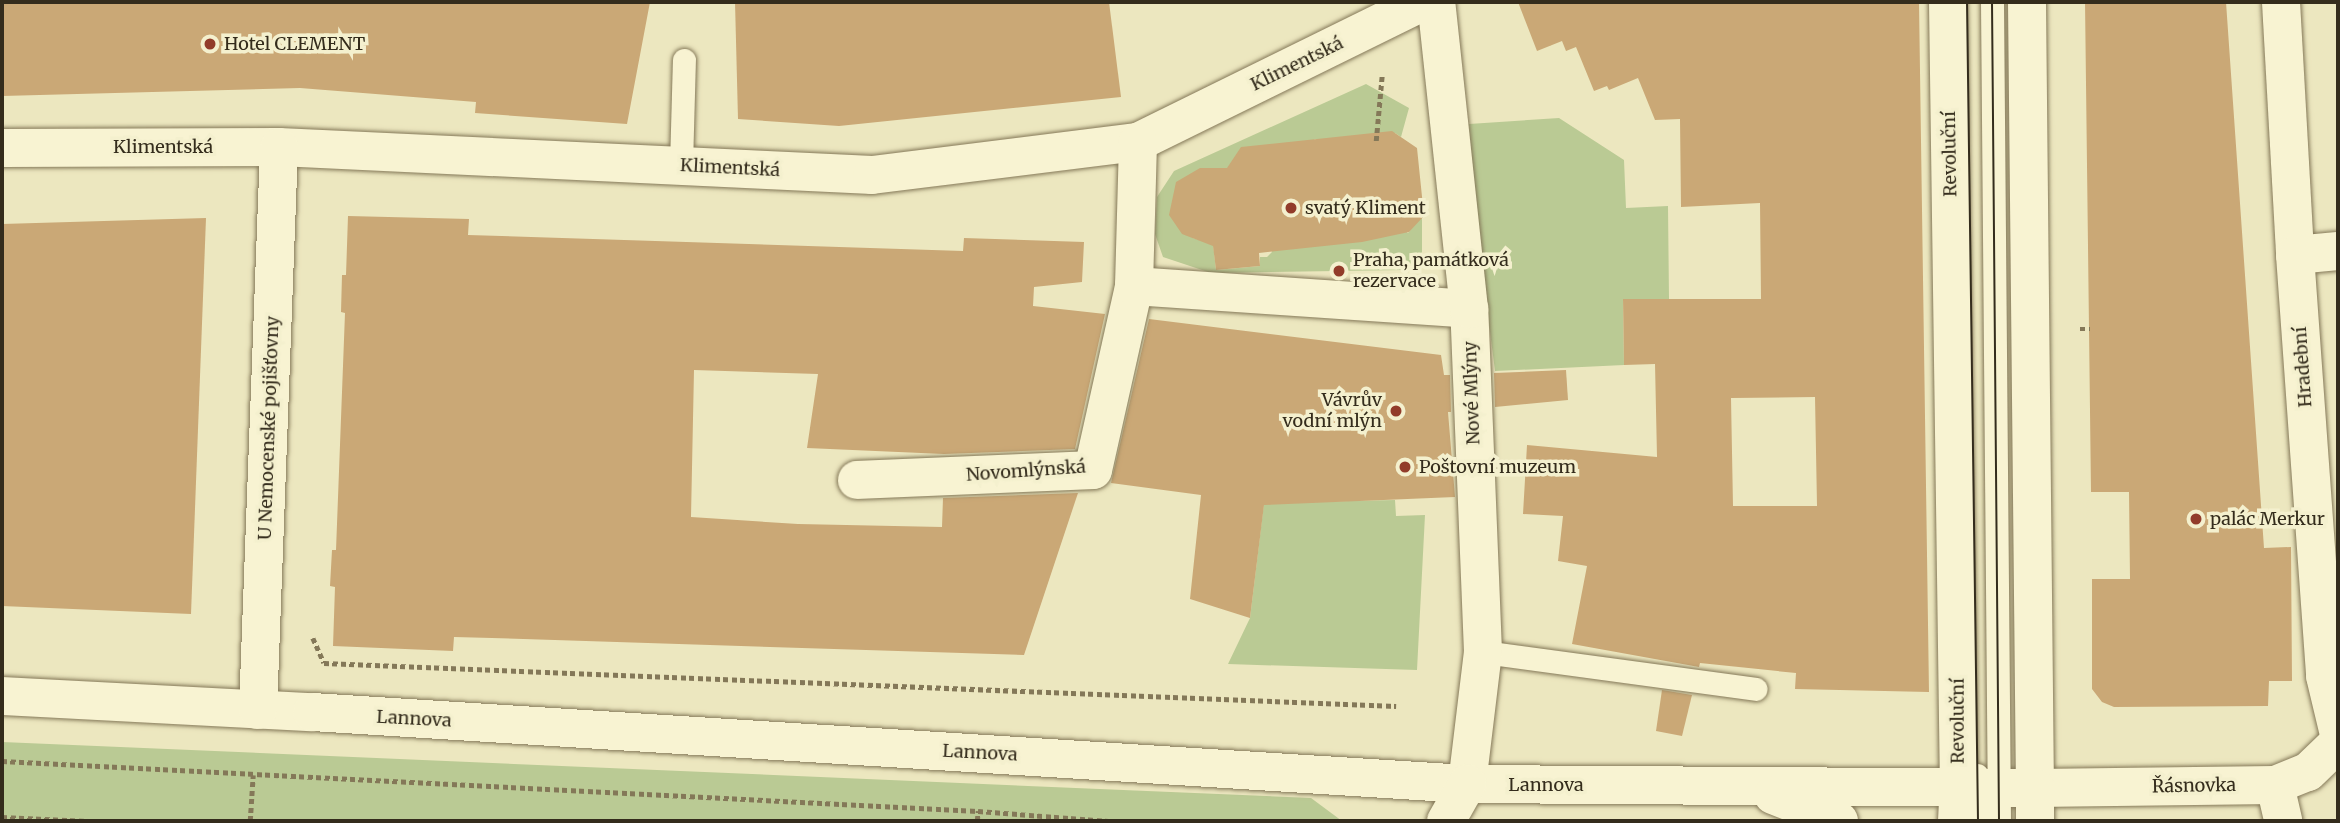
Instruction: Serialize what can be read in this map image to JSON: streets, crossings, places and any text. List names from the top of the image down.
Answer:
{
  "streets": {
    "street": [
      "Klimentská",
      "Revoluční",
      "Hradební",
      "Nové Mlýny",
      "U Nemocenské pojišťovny",
      "Novomlýnská",
      "Lannova",
      "Řásnovka"
    ]
  },
  "crossings": [
    ["Klimentská", "U Nemocenské pojišťovny"],
    ["Klimentská", "Novomlýnská"],
    ["Revoluční", "Lannova"],
    ["Revoluční", "Řásnovka"],
    ["Nové Mlýny", "Lannova"],
    ["U Nemocenské pojišťovny", "Lannova"],
    ["Lannova", "Řásnovka"]
  ],
  "places": [
    "Hotel CLEMENT",
    "svatý Kliment",
    "Praha, památková rezervace",
    "Vávrův vodní mlýn",
    "Poštovní muzeum",
    "palác Merkur"
  ]
}
